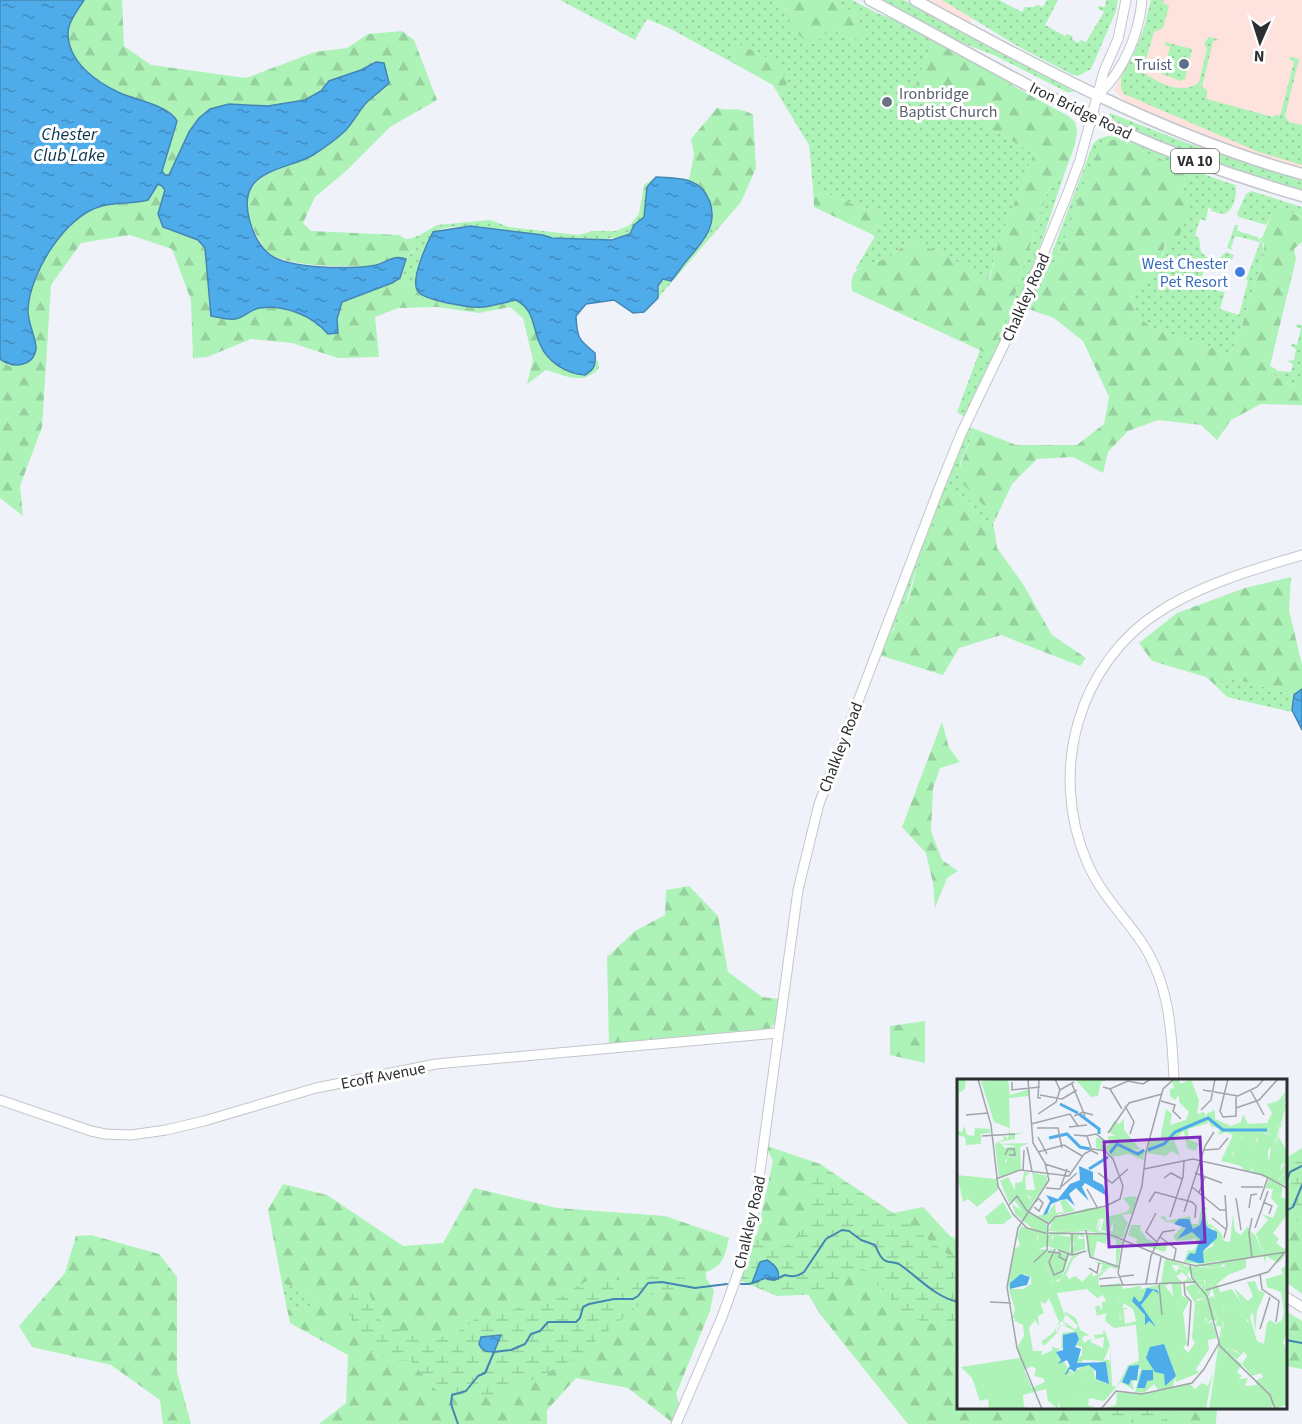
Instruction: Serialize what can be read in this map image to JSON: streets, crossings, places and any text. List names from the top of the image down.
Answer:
{
  "streets": {
    "main road": ["Iron Bridge Road", "VA 10"],
    "street": ["Chalkley Road", "Ecoff Avenue"]
  },
  "crossings": [
    ["Iron Bridge Road", "Chalkley Road"],
    ["Chalkley Road", "Ecoff Avenue"]
  ],
  "water": ["Chester Club Lake"],
  "places": ["Truist", "Ironbridge Baptist Church", "West Chester Pet Resort"],
  "north": "bottom"
}
